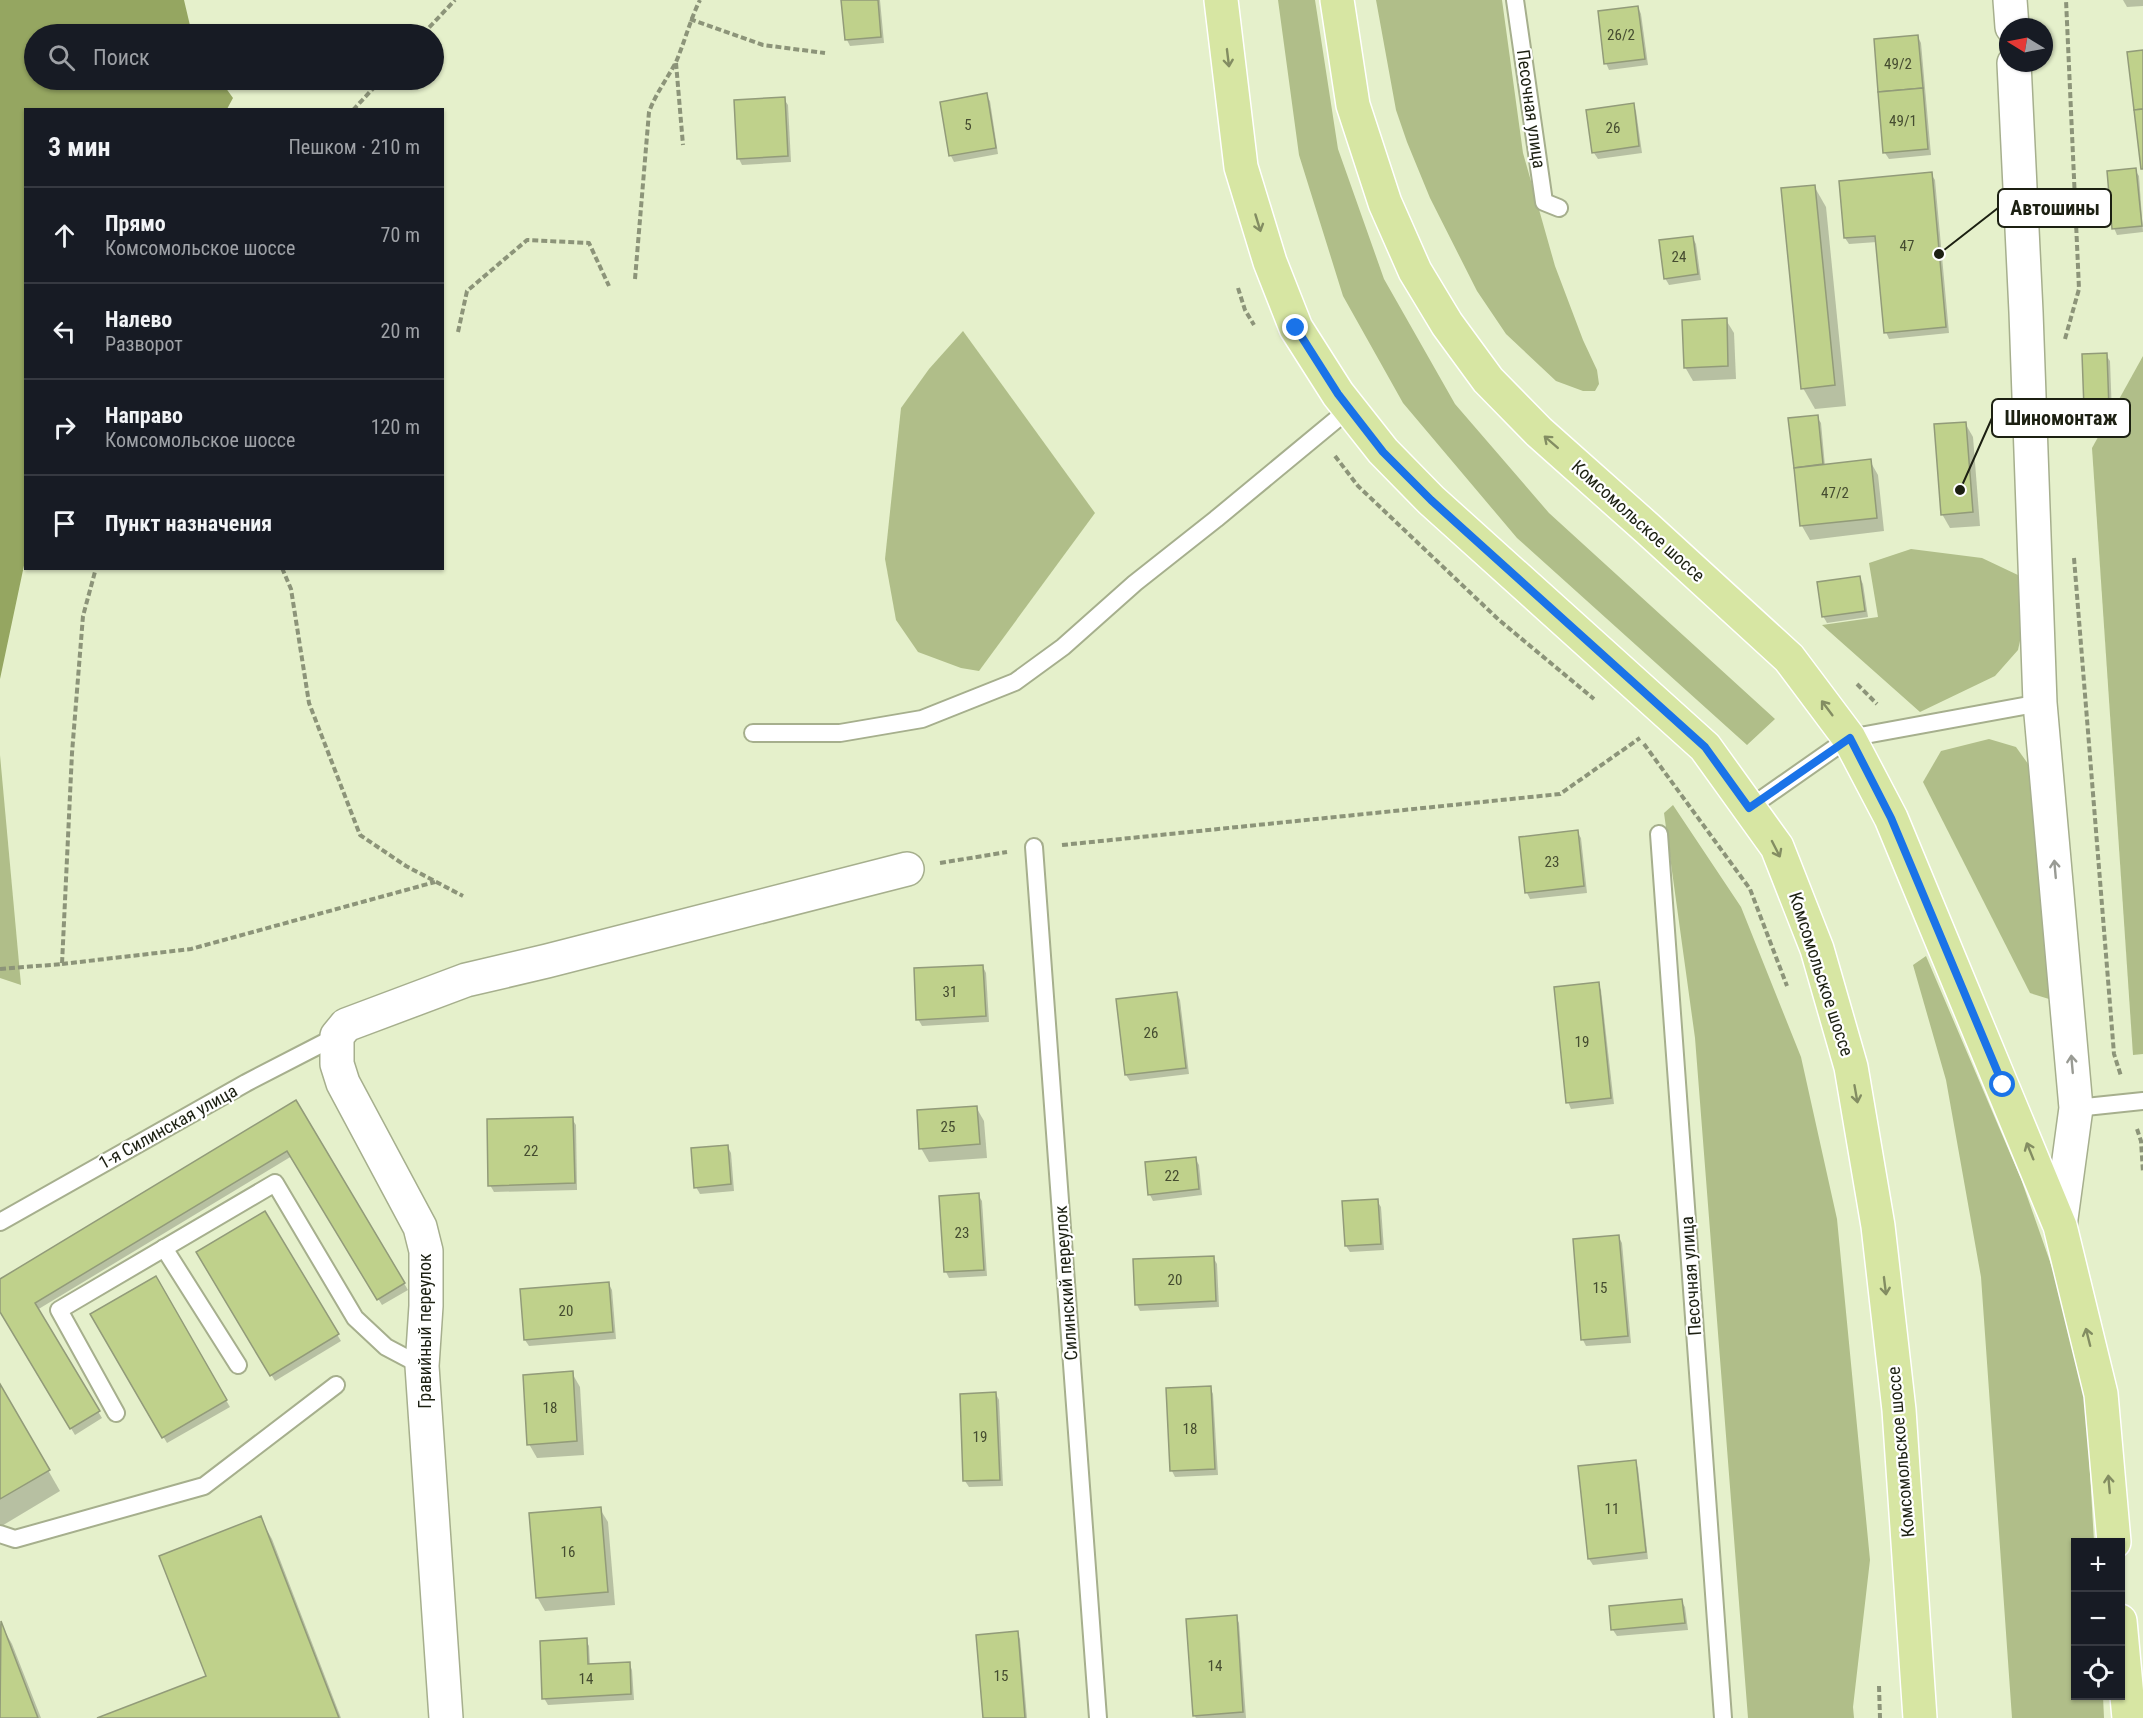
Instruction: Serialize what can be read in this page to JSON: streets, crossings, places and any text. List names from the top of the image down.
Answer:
{
  "streets": {
    "main road": ["Комсомольское шоссе"],
    "street": ["Гравийный переулок"],
    "lane": ["Песочная улица", "1-я Силинская улица", "Силинский переулок"]
  },
  "crossings": [
    ["1-я Силинская улица", "Гравийный переулок"]
  ],
  "places": ["Автошины", "Шиномонтаж"],
  "house_numbers": [
    "26/2",
    "49/2",
    "49/1",
    "5",
    "26",
    "47",
    "24",
    "47/2",
    "23",
    "31",
    "26",
    "19",
    "25",
    "22",
    "22",
    "23",
    "20",
    "15",
    "20",
    "18",
    "18",
    "19",
    "11",
    "16",
    "14",
    "15",
    "14"
  ],
  "north": "left",
  "page": {
    "search": "Поиск",
    "heading": ["3 мин", "Пешком · 210 m"],
    "list": [
      ["Прямо", "Комсомольское шоссе", "70 m"],
      ["Налево", "Разворот", "20 m"],
      ["Направо", "Комсомольское шоссе", "120 m"],
      "Пункт назначения"
    ],
    "map_buttons": ["+", "−"]
  }
}
